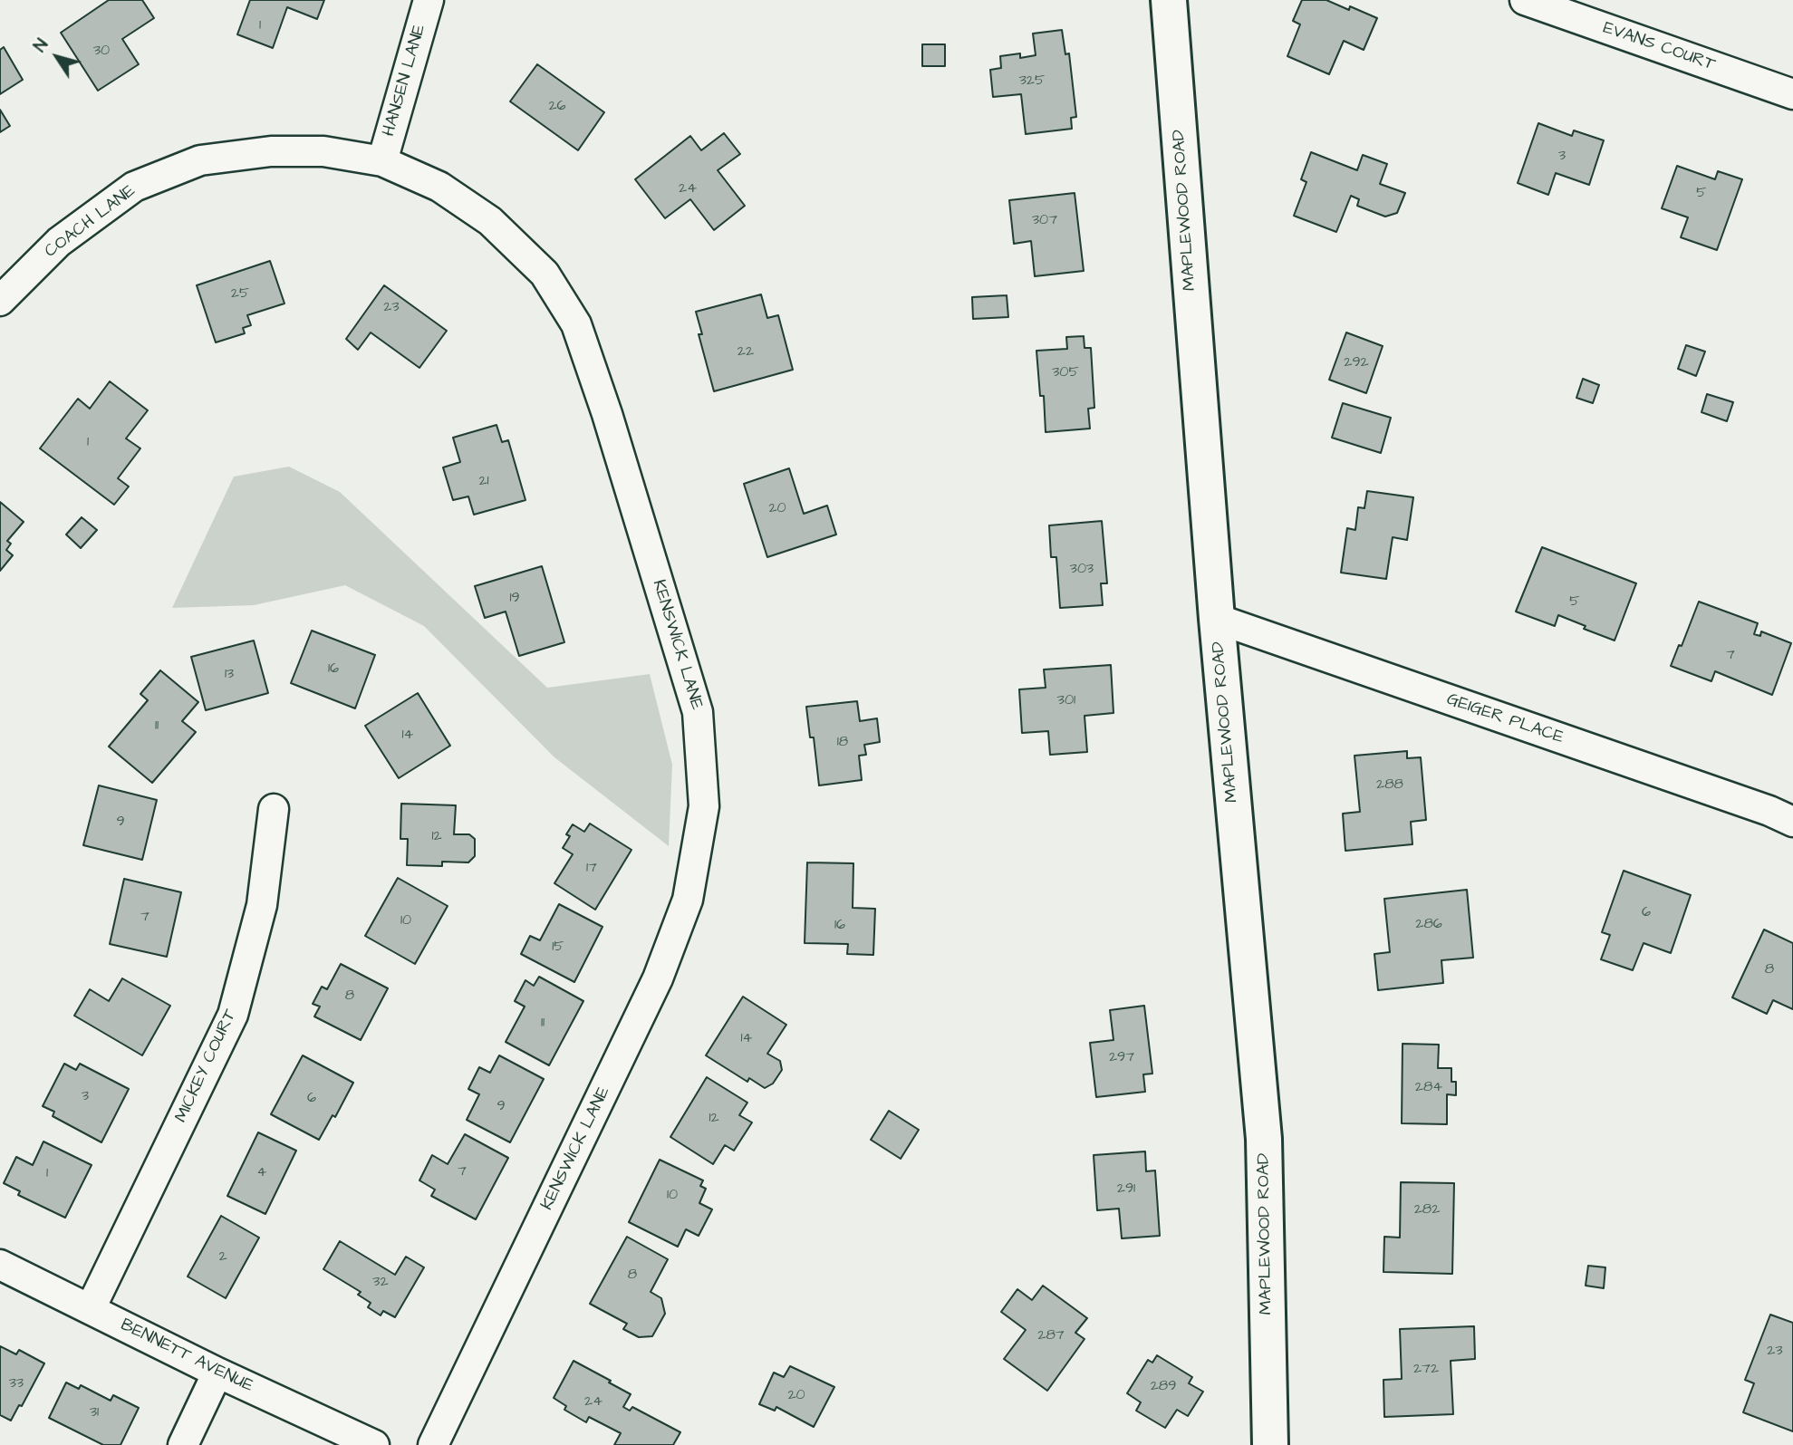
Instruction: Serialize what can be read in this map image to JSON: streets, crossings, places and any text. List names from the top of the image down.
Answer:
{
  "streets": {
    "street": [
      "EVANS COURT",
      "HANSEN LANE",
      "MAPLEWOOD ROAD",
      "COACH LANE",
      "KENSWICK LANE",
      "GEIGER PLACE",
      "MICKEY COURT",
      "BENNETT AVENUE"
    ]
  },
  "crossings": [
    ["HANSEN LANE", "COACH LANE"],
    ["HANSEN LANE", "KENSWICK LANE"],
    ["MAPLEWOOD ROAD", "GEIGER PLACE"],
    ["COACH LANE", "KENSWICK LANE"],
    ["MICKEY COURT", "BENNETT AVENUE"]
  ],
  "house_numbers": [
    "1",
    "30",
    "325",
    "26",
    "3",
    "24",
    "5",
    "307",
    "25",
    "23",
    "22",
    "292",
    "305",
    "1",
    "21",
    "20",
    "303",
    "19",
    "5",
    "7",
    "16",
    "13",
    "301",
    "11",
    "14",
    "18",
    "288",
    "9",
    "12",
    "17",
    "6",
    "7",
    "10",
    "286",
    "16",
    "15",
    "8",
    "8",
    "11",
    "14",
    "297",
    "284",
    "3",
    "6",
    "9",
    "12",
    "7",
    "4",
    "1",
    "291",
    "10",
    "282",
    "2",
    "8",
    "32",
    "287",
    "23",
    "272",
    "33",
    "289",
    "20",
    "24",
    "31"
  ],
  "north": "top left"
}
